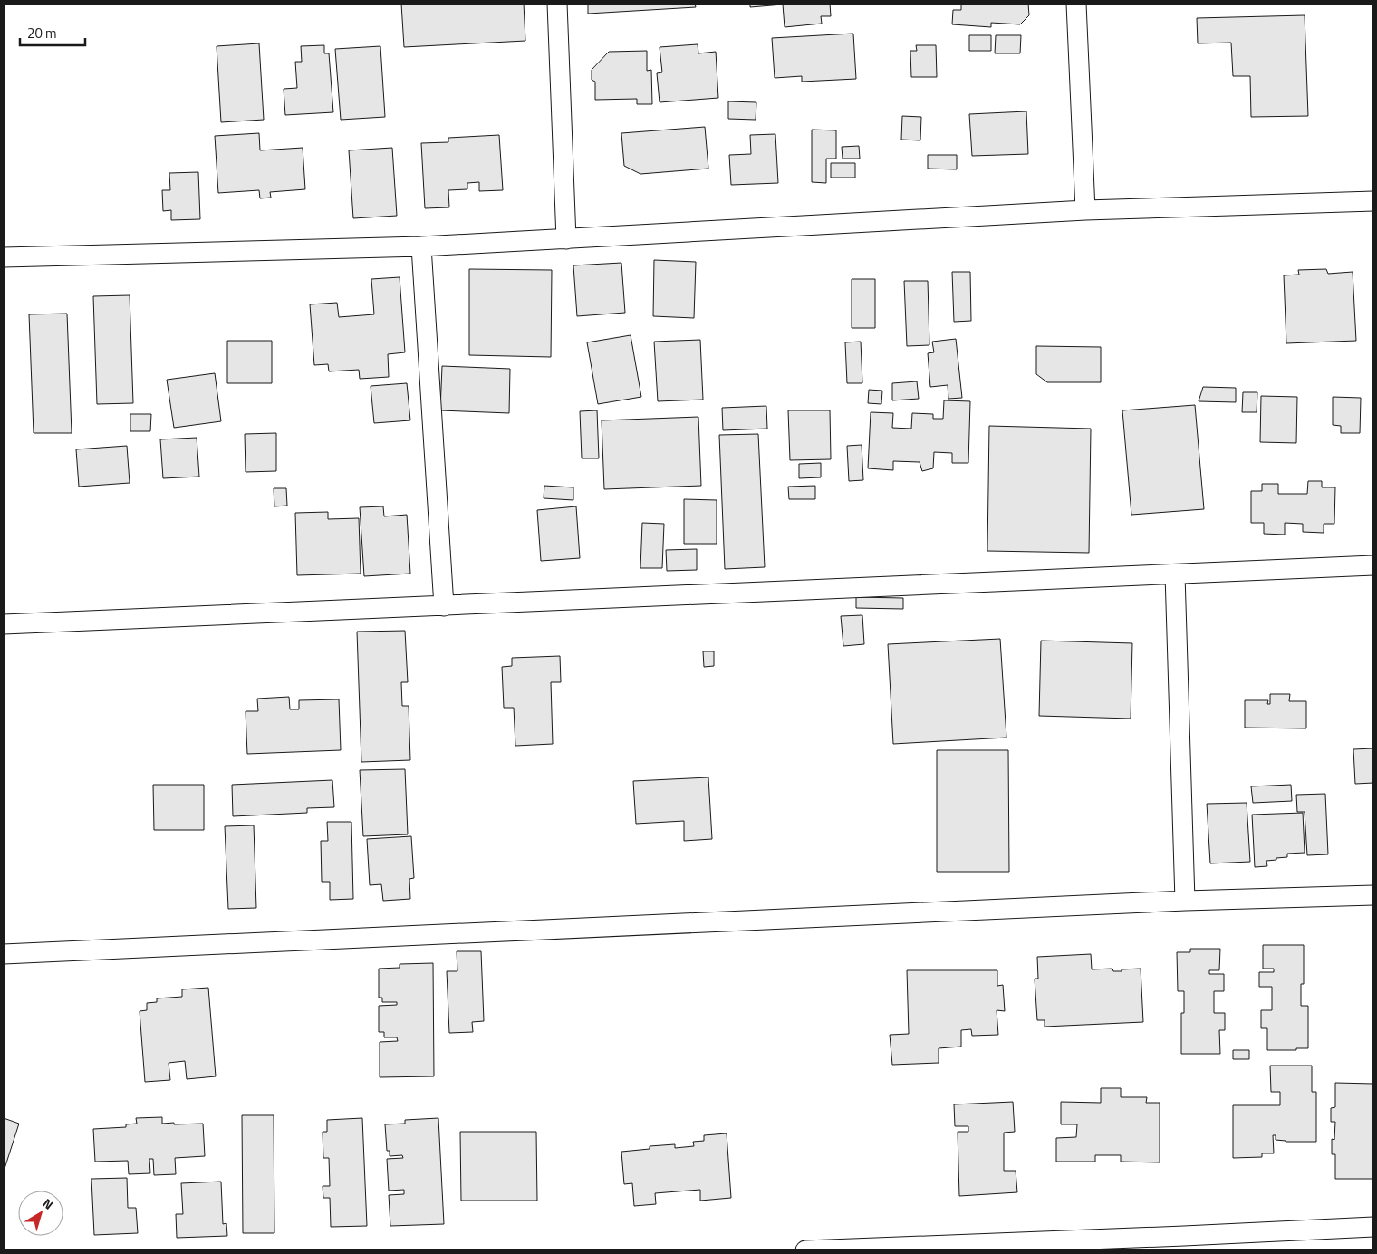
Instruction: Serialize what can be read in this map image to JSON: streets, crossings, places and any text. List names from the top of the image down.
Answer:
{
  "scale_bar": "20 m",
  "north": "top right"
}
